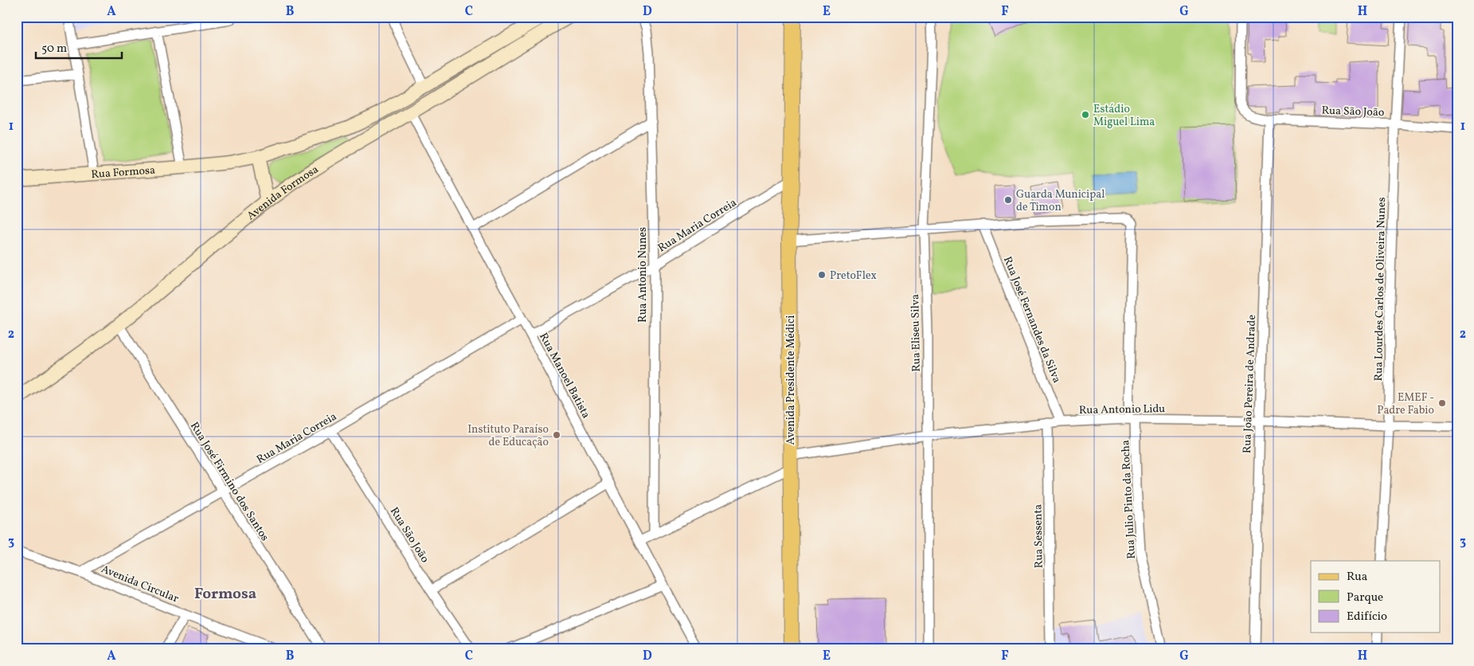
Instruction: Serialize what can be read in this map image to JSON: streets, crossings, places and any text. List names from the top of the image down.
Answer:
{
  "streets": {
    "main road": ["Rua Formosa", "Avenida Formosa", "Avenida Presidente Médici"],
    "street": [
      "Rua São João",
      "Rua Maria Correia",
      "Rua Antonio Nunes",
      "Rua Lourdes Carlos de Oliveira Nunes",
      "Rua José Fernandes da Silva",
      "Rua Eliseu Silva",
      "Rua Manoel Batista",
      "Rua João Pereira de Andrade",
      "Rua Antonio Lidu",
      "Rua José Firmino dos Santos",
      "Rua Julio Pinto da Rocha",
      "Rua Sessenta",
      "Avenida Circular"
    ]
  },
  "crossings": [
    ["Rua São João", "Rua Maria Correia"],
    ["Rua São João", "Rua Lourdes Carlos de Oliveira Nunes"],
    ["Rua São João", "Rua João Pereira de Andrade"],
    ["Avenida Formosa", "Rua Manoel Batista"],
    ["Avenida Formosa", "Rua José Firmino dos Santos"],
    ["Rua Maria Correia", "Rua Antonio Nunes"],
    ["Rua Maria Correia", "Rua Manoel Batista"],
    ["Rua Maria Correia", "Avenida Presidente Médici"],
    ["Rua Maria Correia", "Rua José Firmino dos Santos"],
    ["Rua Maria Correia", "Avenida Circular"],
    ["Rua Antonio Nunes", "Rua Antonio Lidu"],
    ["Rua Lourdes Carlos de Oliveira Nunes", "Rua Antonio Lidu"],
    ["Rua José Fernandes da Silva", "Rua Antonio Lidu"],
    ["Rua José Fernandes da Silva", "Rua Julio Pinto da Rocha"],
    ["Rua Eliseu Silva", "Rua Antonio Lidu"],
    ["Rua Manoel Batista", "Rua Antonio Lidu"],
    ["Avenida Presidente Médici", "Rua Antonio Lidu"],
    ["Rua João Pereira de Andrade", "Rua Antonio Lidu"],
    ["Rua Antonio Lidu", "Rua Julio Pinto da Rocha"],
    ["Rua Antonio Lidu", "Rua Sessenta"]
  ],
  "districts": ["Formosa"],
  "places": [
    "Estádio Miguel Lima",
    "Guarda Municipal de Timon",
    "PretoFlex",
    "EMEF - Padre Fabio",
    "Instituto Paraíso de Educação"
  ],
  "legend": ["Rua", "Parque", "Edifício"],
  "scale_bar": "50 m",
  "grid": {
    "columns": [
      "A",
      "B",
      "C",
      "D",
      "E",
      "F",
      "G",
      "H"
    ],
    "rows": ["1", "2", "3"]
  }
}
